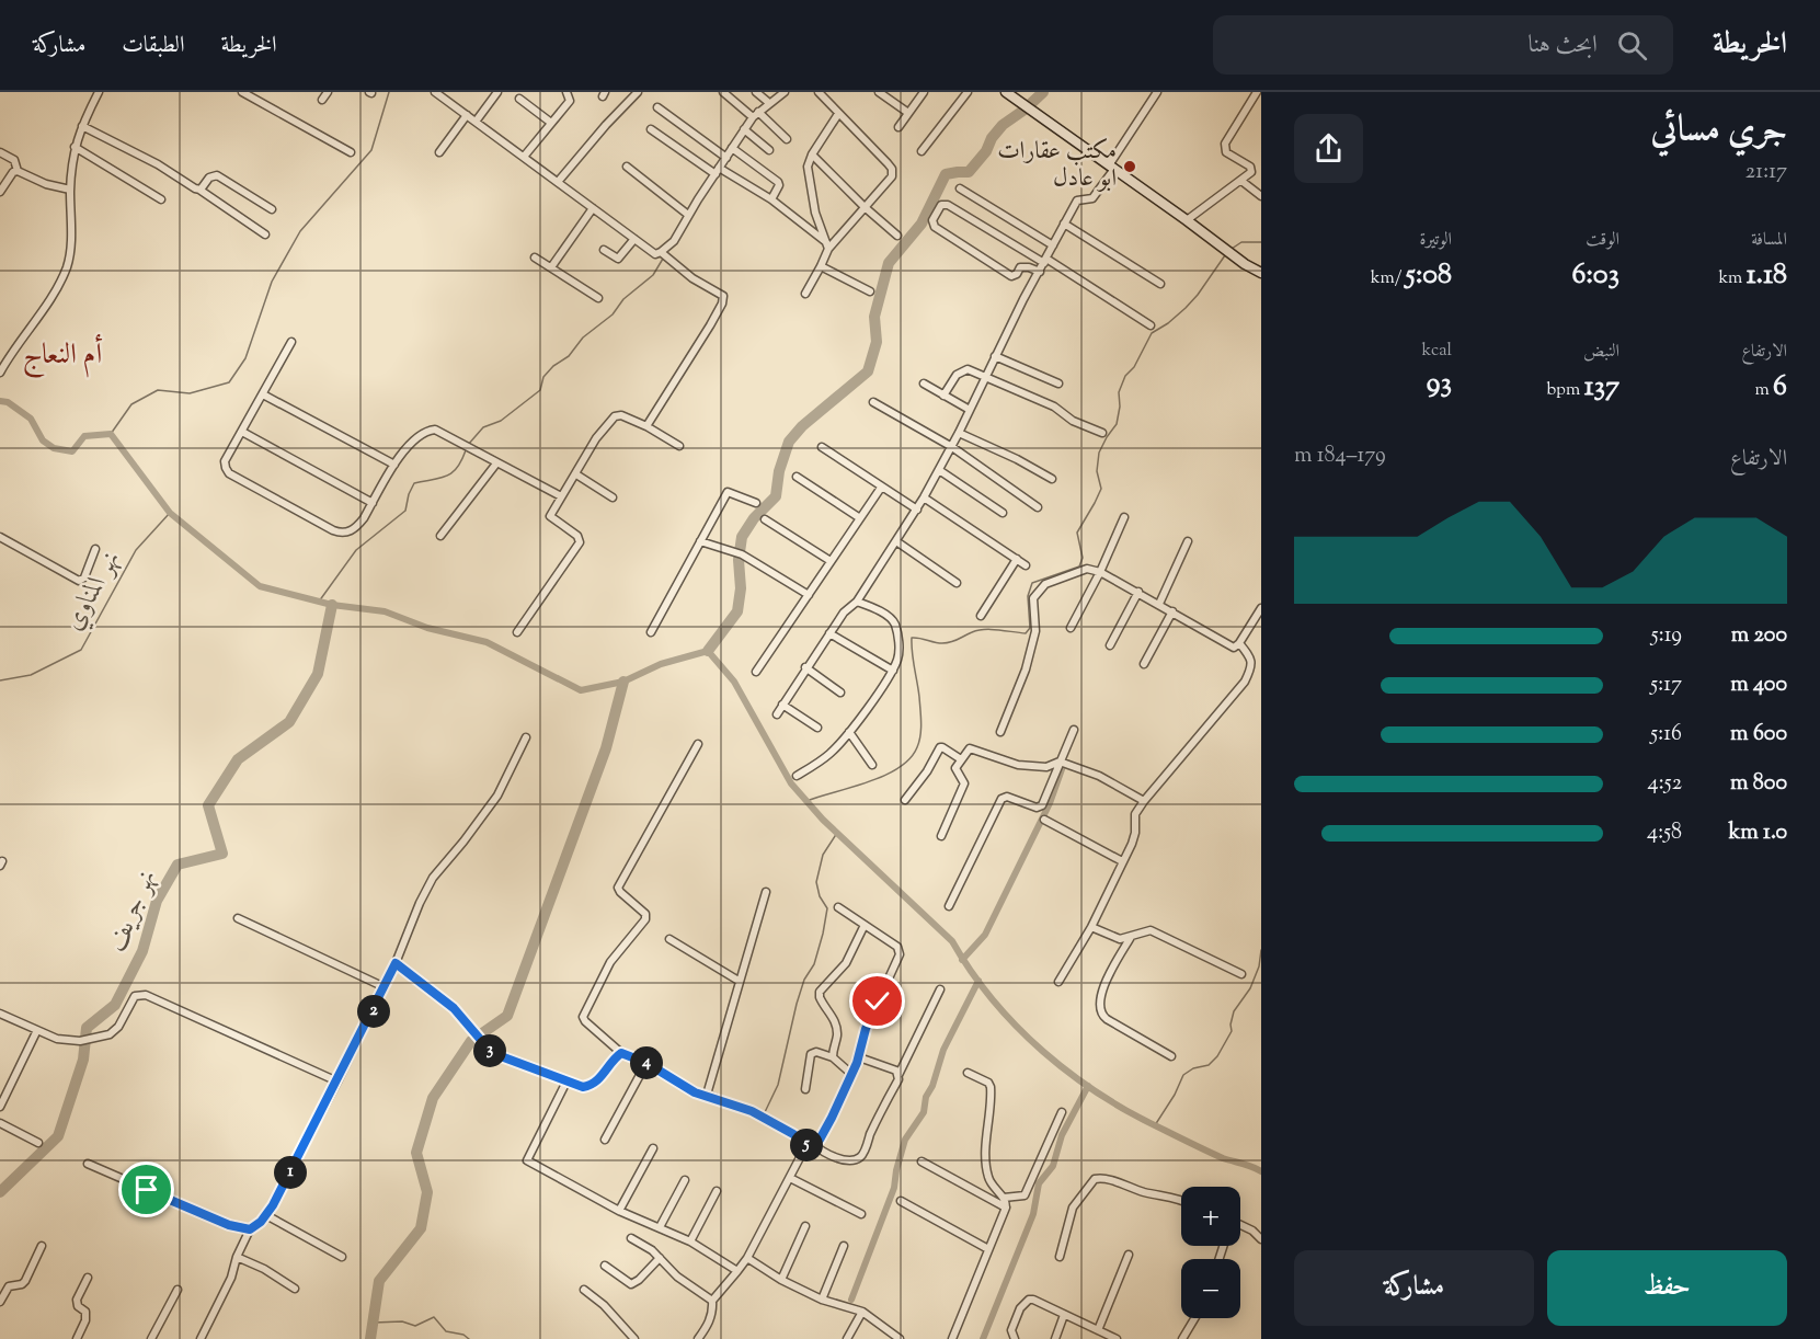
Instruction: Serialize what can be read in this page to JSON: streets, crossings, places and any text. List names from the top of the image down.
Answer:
{
  "districts": ["أم النعاج"],
  "water": ["نهر المناوي", "نهر جريف"],
  "places": ["مكتب عقارات ابو عادل"],
  "page": {
    "header": "الخريطة",
    "search": "ابحث هنا",
    "nav": ["الخريطة", "الطبقات", "مشاركة"],
    "heading": ["جري مسائي", "21:17"],
    "stats": [
      ["المسافة", "1.18 km"],
      ["الوقت", "6:03"],
      ["الوتيرة", "5:08 /km"],
      ["الارتفاع", "6 m"],
      ["النبض", "137 bpm"],
      ["kcal", "93"]
    ],
    "chart": ["الارتفاع", "179–184 m"],
    "list": [
      {
        "name": "200 m",
        "note": "5:19"
      },
      {
        "name": "400 m",
        "note": "5:17"
      },
      {
        "name": "600 m",
        "note": "5:16"
      },
      {
        "name": "800 m",
        "note": "4:52"
      },
      {
        "name": "1.0 km",
        "note": "4:58"
      }
    ],
    "pins": [
      "2",
      "3",
      "4",
      "5",
      "1"
    ],
    "map_buttons": ["+", "−"],
    "buttons": ["حفظ", "مشاركة"]
  }
}
